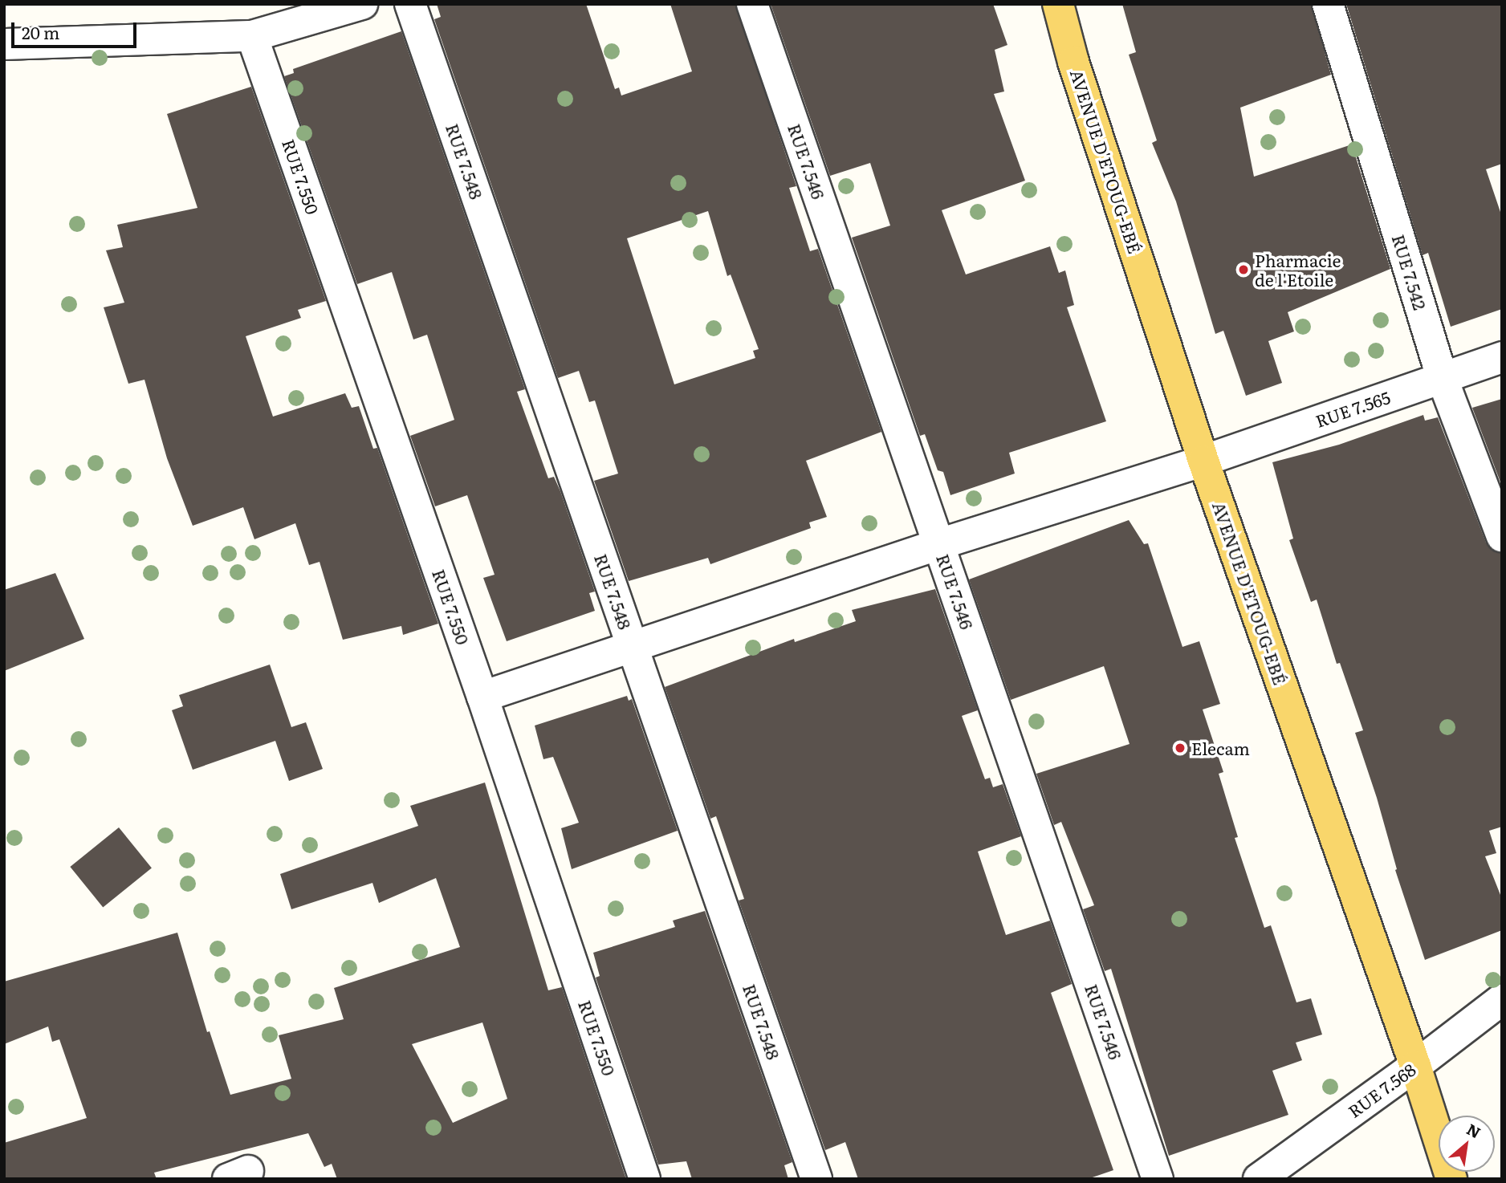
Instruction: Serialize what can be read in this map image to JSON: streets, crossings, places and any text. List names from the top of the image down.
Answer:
{
  "streets": {
    "main road": ["AVENUE D'ETOUG-EBÉ"],
    "street": [
      "RUE 7.548",
      "RUE 7.546",
      "RUE 7.550",
      "RUE 7.542",
      "RUE 7.565",
      "RUE 7.568"
    ]
  },
  "crossings": [
    ["RUE 7.548", "RUE 7.565"],
    ["RUE 7.546", "RUE 7.565"],
    ["AVENUE D'ETOUG-EBÉ", "RUE 7.565"],
    ["AVENUE D'ETOUG-EBÉ", "RUE 7.568"],
    ["RUE 7.550", "RUE 7.565"],
    ["RUE 7.542", "RUE 7.565"]
  ],
  "places": ["Pharmacie de l'Etoile", "Elecam"],
  "scale_bar": "20 m",
  "north": "top right"
}
